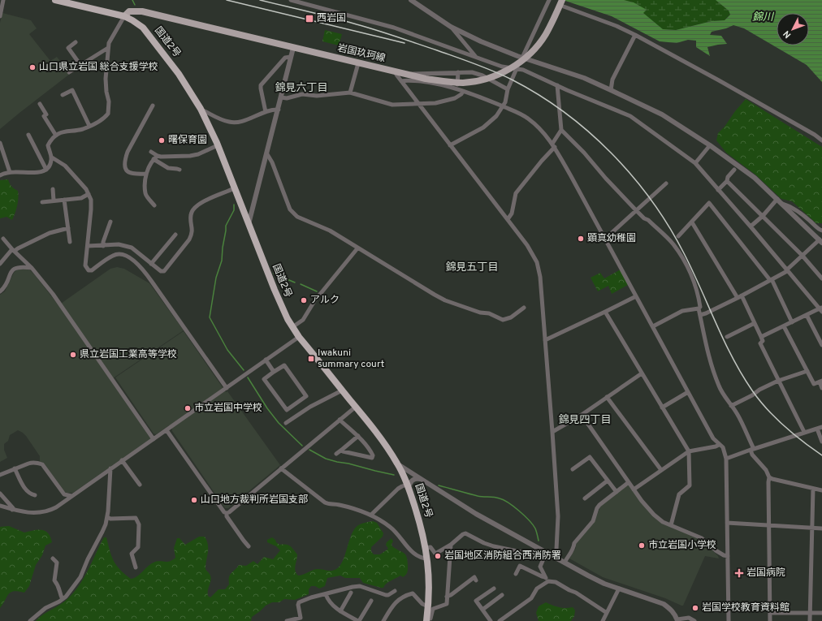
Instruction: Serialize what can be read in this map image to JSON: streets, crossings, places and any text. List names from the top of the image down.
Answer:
{
  "streets": {
    "highway": ["国道2号"],
    "main road": ["岩国玖珂線"]
  },
  "crossings": [
    ["国道2号", "岩国玖珂線"]
  ],
  "districts": ["錦見六丁目", "錦見五丁目", "錦見四丁目"],
  "water": ["錦川"],
  "places": {
    "transit": ["西岩国", "Iwakuni summary court"],
    "other": [
      "山口県立岩国 総合支援学校",
      "曙保育園",
      "顕真幼稚園",
      "アルク",
      "県立岩国工業高等学校",
      "市立岩国中学校",
      "山口地方裁判所岩国支部",
      "市立岩国小学校",
      "岩国地区消防組合西消防署",
      "岩国学校教育資料館"
    ],
    "health": ["岩国病院"]
  },
  "north": "bottom left"
}
